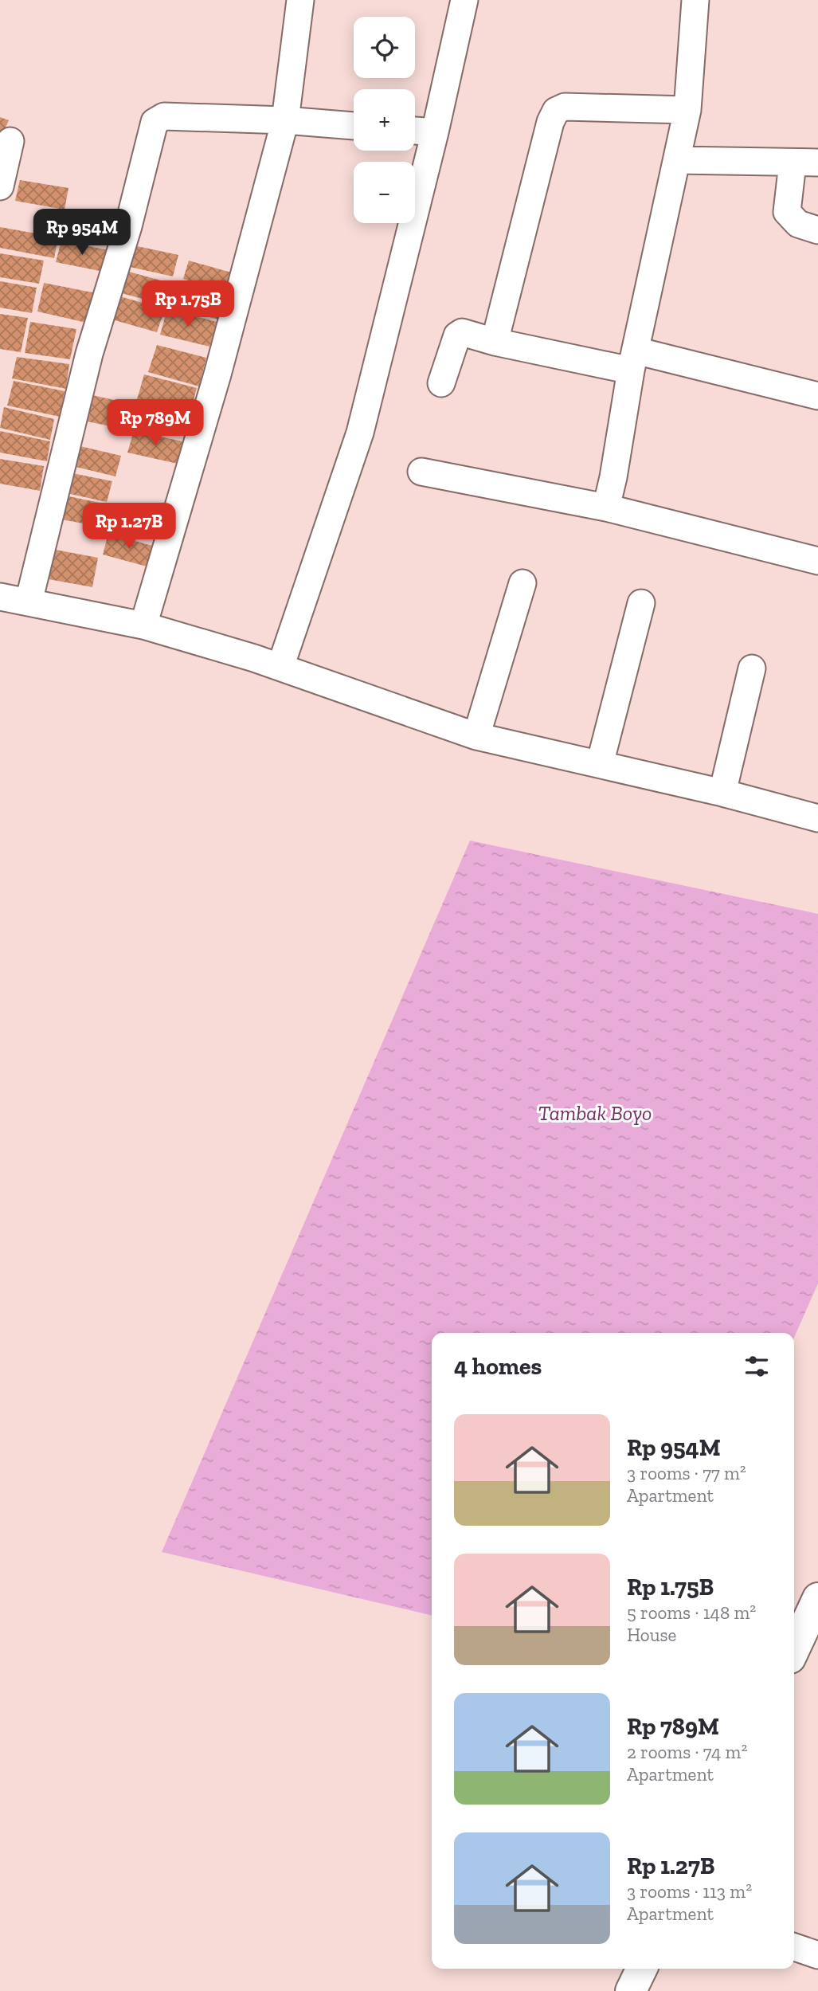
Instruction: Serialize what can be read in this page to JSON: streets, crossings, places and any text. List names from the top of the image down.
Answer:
{
  "water": ["Tambak Boyo"],
  "page": {
    "map_buttons": ["+", "−"],
    "price": [
      "Rp 954M",
      "Rp 1.75B",
      "Rp 789M",
      "Rp 1.27B"
    ],
    "heading": "4 homes",
    "list": [
      {
        "name": "Rp 954M",
        "note": "3 rooms · 77 m² · Apartment"
      },
      {
        "name": "Rp 1.75B",
        "note": "5 rooms · 148 m² · House"
      },
      {
        "name": "Rp 789M",
        "note": "2 rooms · 74 m² · Apartment"
      },
      {
        "name": "Rp 1.27B",
        "note": "3 rooms · 113 m² · Apartment"
      }
    ]
  }
}
